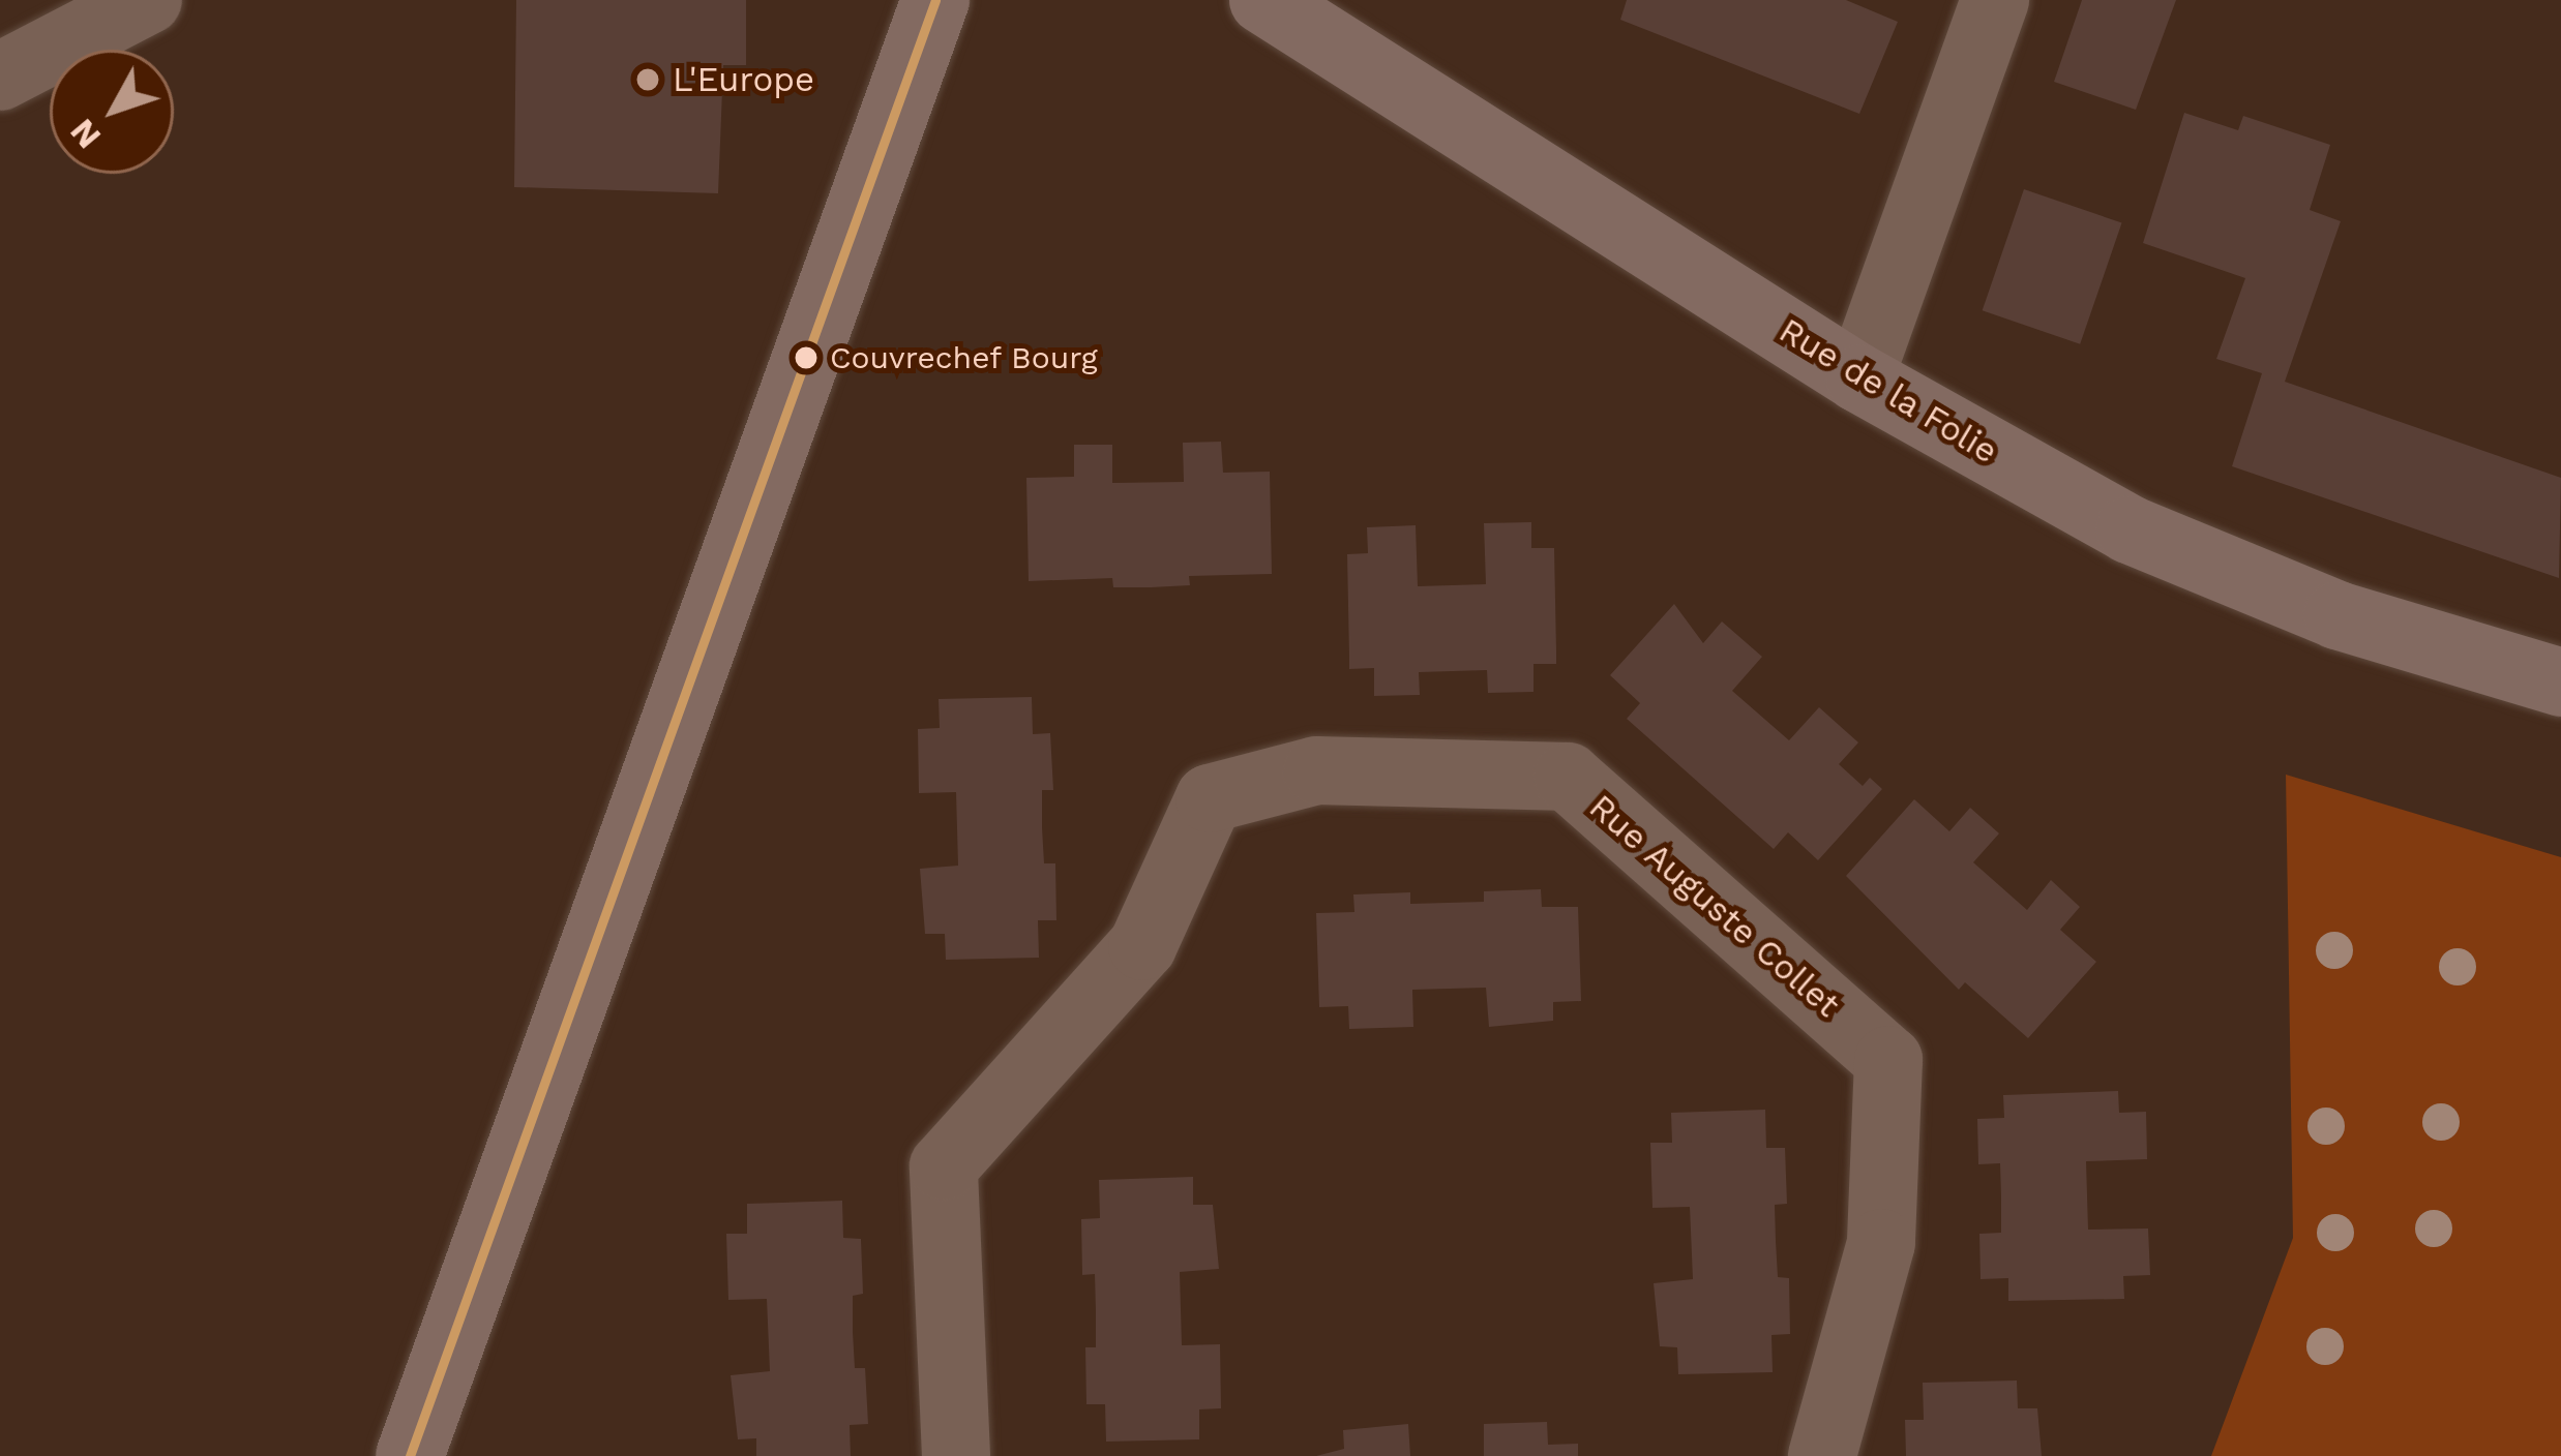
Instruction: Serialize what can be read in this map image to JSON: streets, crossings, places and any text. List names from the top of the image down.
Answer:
{
  "streets": {
    "main road": ["Rue de la Folie"],
    "street": ["Rue Auguste Collet"]
  },
  "places": ["L'Europe", "Couvrechef Bourg"],
  "north": "bottom left"
}
